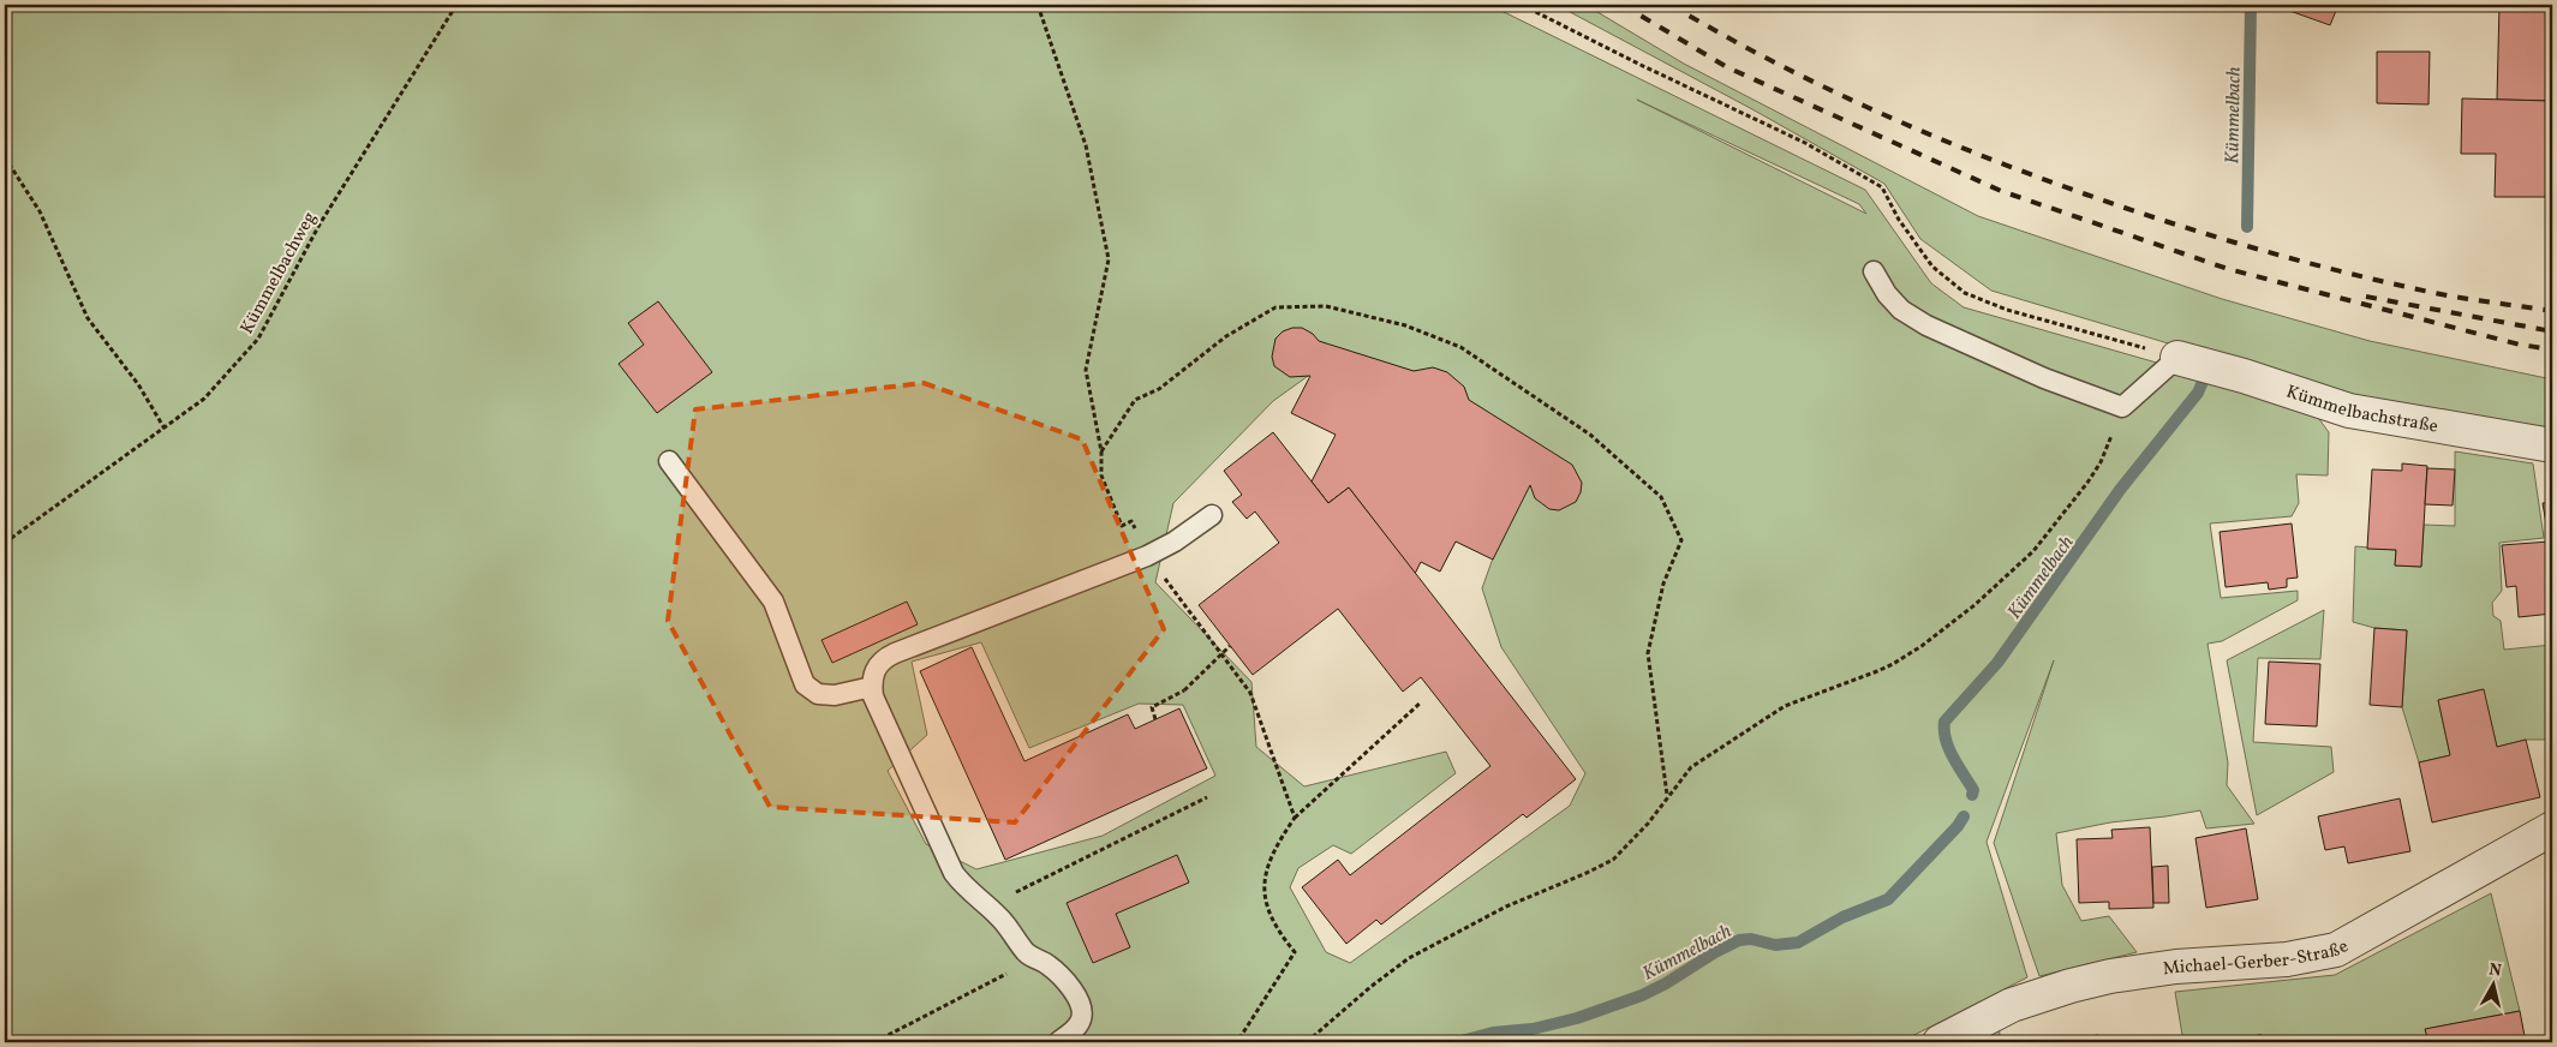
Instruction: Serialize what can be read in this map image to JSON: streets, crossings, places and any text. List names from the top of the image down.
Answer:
{
  "streets": {
    "street": ["Kümmelbachstraße", "Michael-Gerber-Straße"],
    "path": ["Kümmelbachweg"]
  },
  "water": ["Kümmelbach"],
  "north": "top"
}
